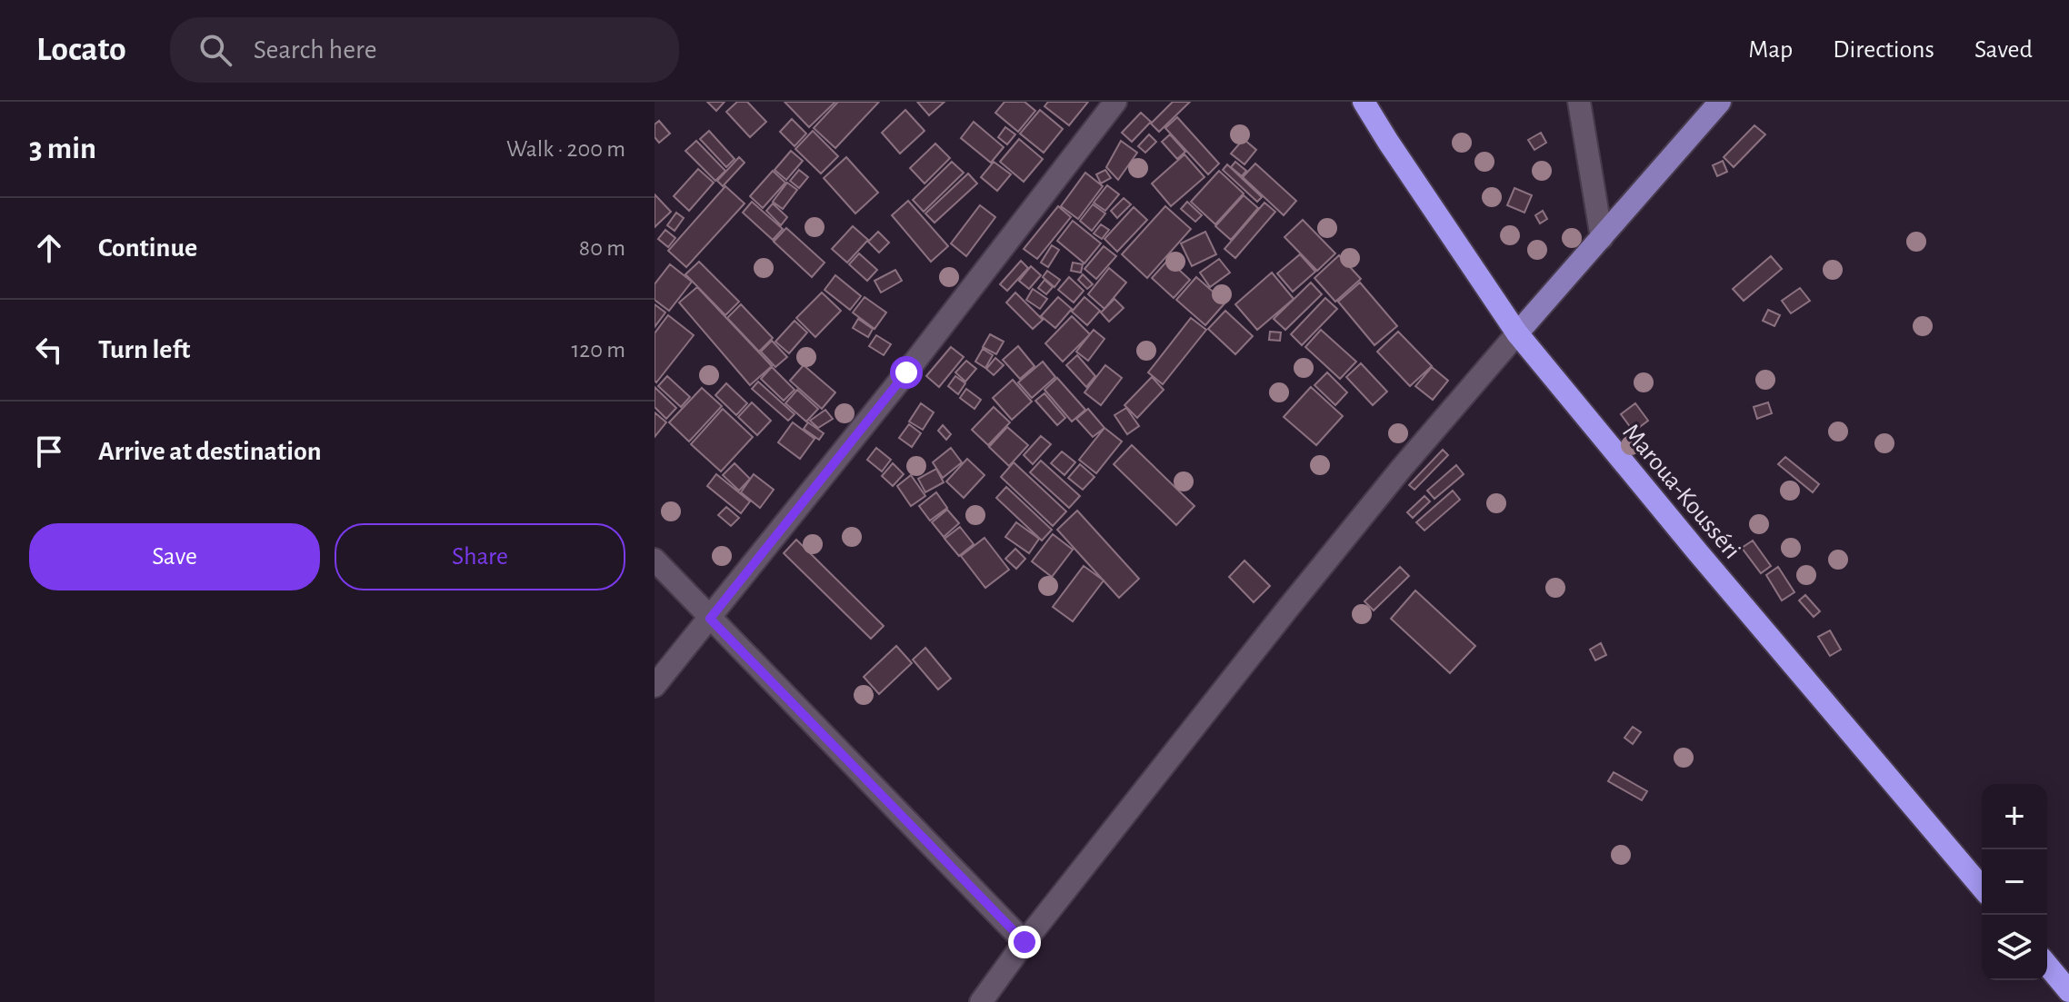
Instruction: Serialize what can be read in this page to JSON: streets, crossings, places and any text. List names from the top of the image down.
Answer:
{
  "streets": {
    "highway": ["Maroua-Kousséri"]
  },
  "page": {
    "header": "Locato",
    "search": "Search here",
    "nav": ["Map", "Directions", "Saved"],
    "heading": ["3 min", "Walk · 200 m"],
    "list": [
      ["Continue", "80 m"],
      ["Turn left", "120 m"],
      "Arrive at destination"
    ],
    "buttons": ["Save", "Share"],
    "map_buttons": ["+", "−"]
  }
}
